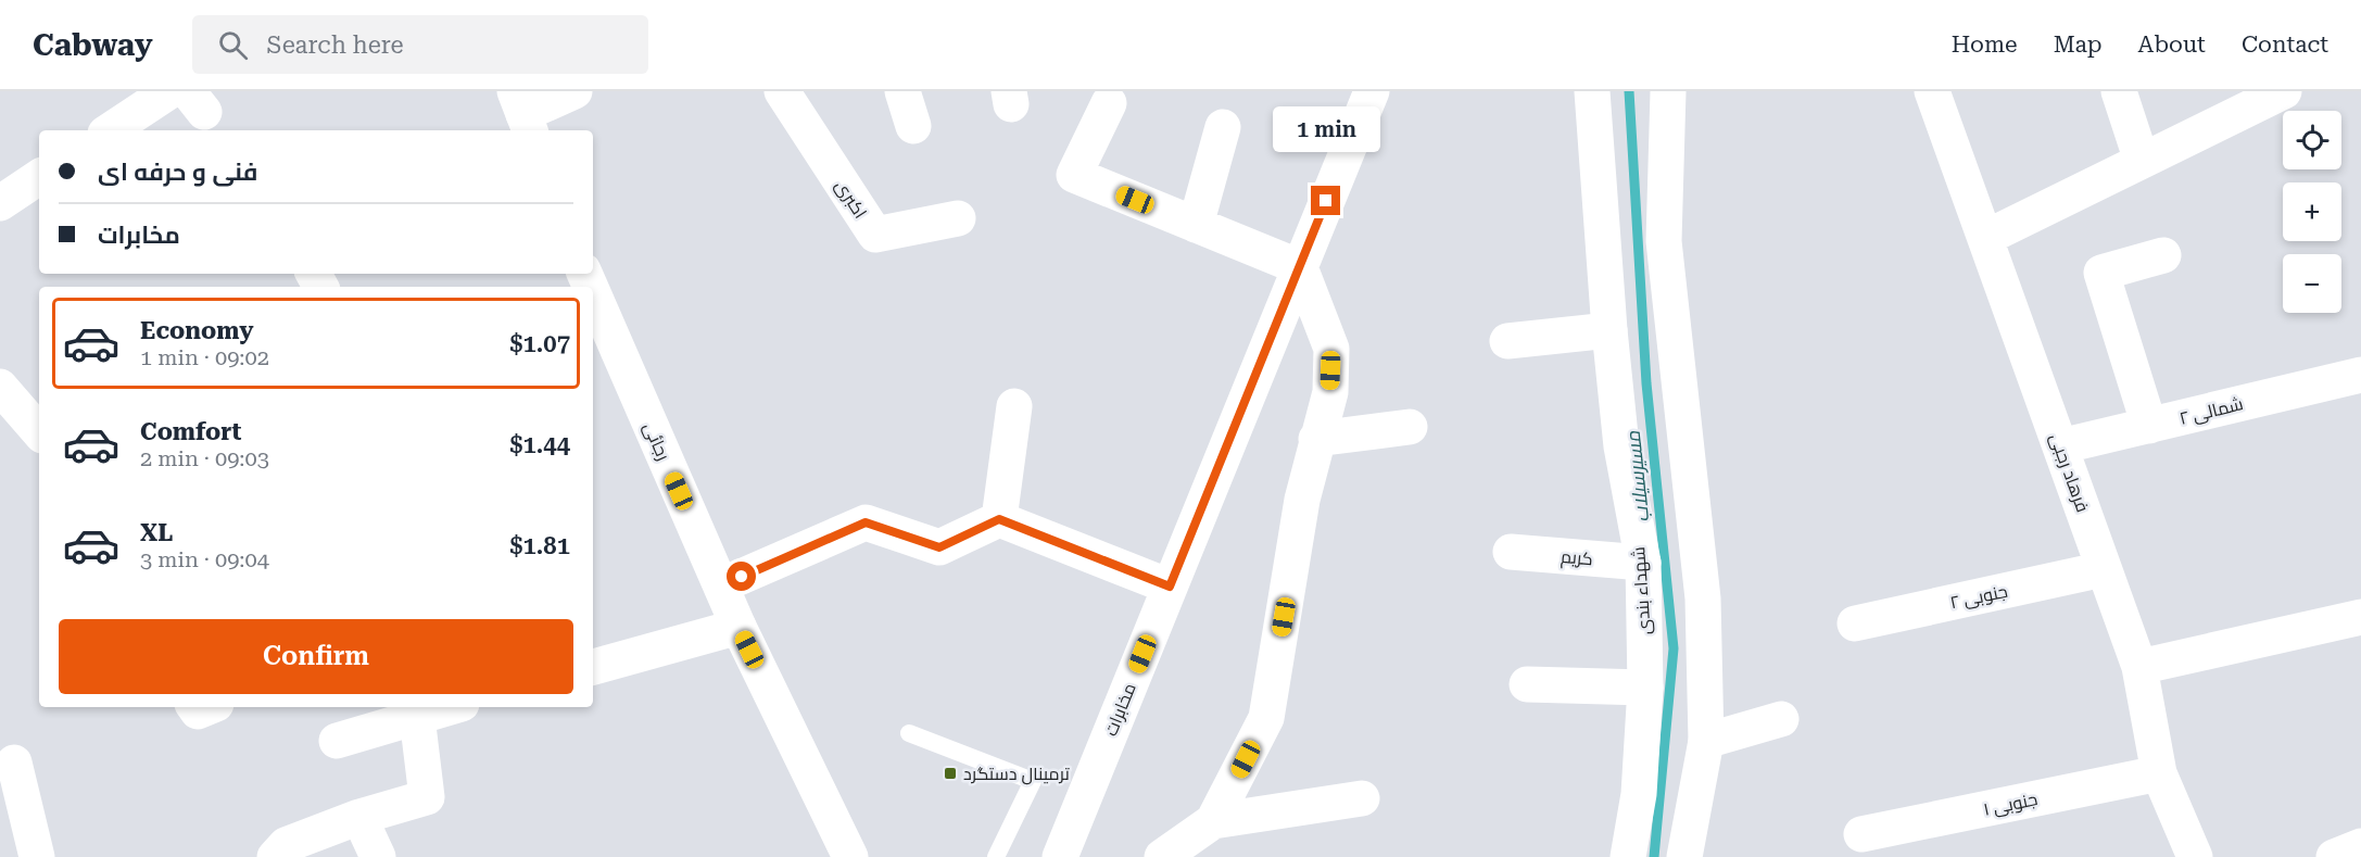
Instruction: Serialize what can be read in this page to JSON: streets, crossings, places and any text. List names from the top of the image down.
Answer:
{
  "streets": {
    "street": [
      "اکبری",
      "۲ شمالی",
      "رجائی",
      "فرهاد رجبی",
      "کریم",
      "شهداء بندی",
      "۲ جنوبی",
      "مخابرات",
      "۱ جنوبی"
    ]
  },
  "crossings": [
    ["۲ شمالی", "فرهاد رجبی"],
    ["فرهاد رجبی", "۲ جنوبی"],
    ["فرهاد رجبی", "۱ جنوبی"],
    ["کریم", "شهداء بندی"]
  ],
  "water": ["مسیرسیلاب"],
  "places": {
    "transit": ["ترمینال دستگرد"]
  },
  "page": {
    "header": "Cabway",
    "search": "Search here",
    "nav": [
      "Home",
      "Map",
      "About",
      "Contact"
    ],
    "bubble": "1 min",
    "map_buttons": ["+", "−"],
    "banner": ["فنی و حرفه ای", "مخابرات"],
    "list": [
      {
        "name": "Economy",
        "note": "1 min · 09:02",
        "value": "$1.07"
      },
      {
        "name": "Comfort",
        "note": "2 min · 09:03",
        "value": "$1.44"
      },
      {
        "name": "XL",
        "note": "3 min · 09:04",
        "value": "$1.81"
      }
    ],
    "buttons": "Confirm"
  }
}
